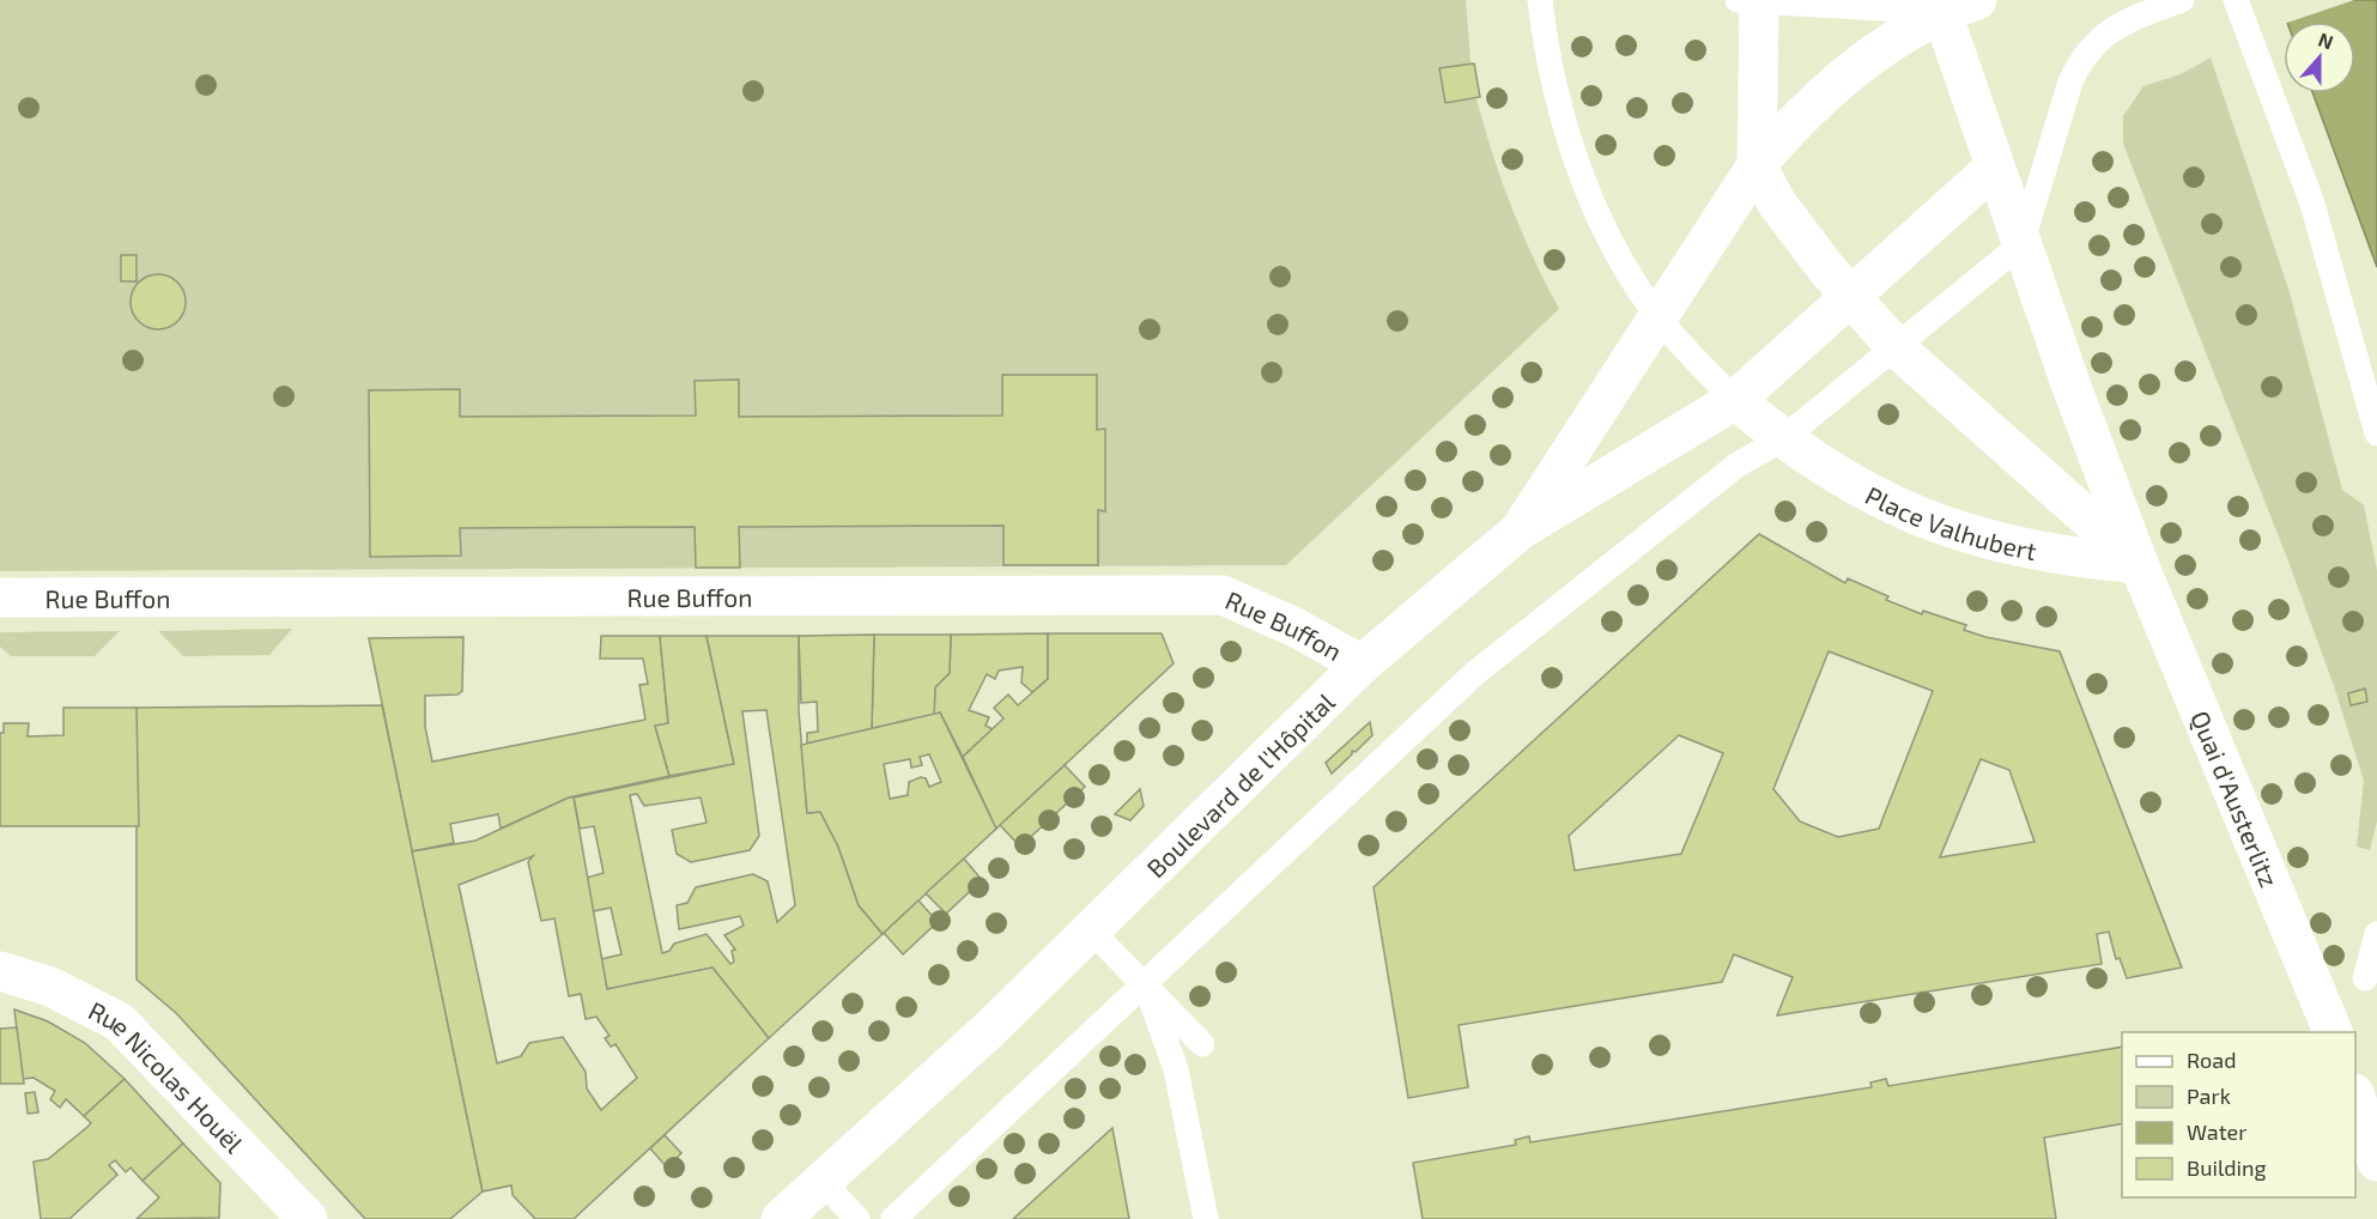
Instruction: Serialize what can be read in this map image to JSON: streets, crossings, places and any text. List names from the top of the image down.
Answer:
{
  "streets": {
    "main road": [
      "Place Valhubert",
      "Rue Buffon",
      "Boulevard de l'Hôpital",
      "Quai d'Austerlitz",
      "Rue Nicolas Houël"
    ]
  },
  "crossings": [
    ["Place Valhubert", "Boulevard de l'Hôpital"],
    ["Place Valhubert", "Quai d'Austerlitz"],
    ["Rue Buffon", "Boulevard de l'Hôpital"]
  ],
  "legend": [
    "Road",
    "Park",
    "Water",
    "Building"
  ],
  "north": "top"
}
